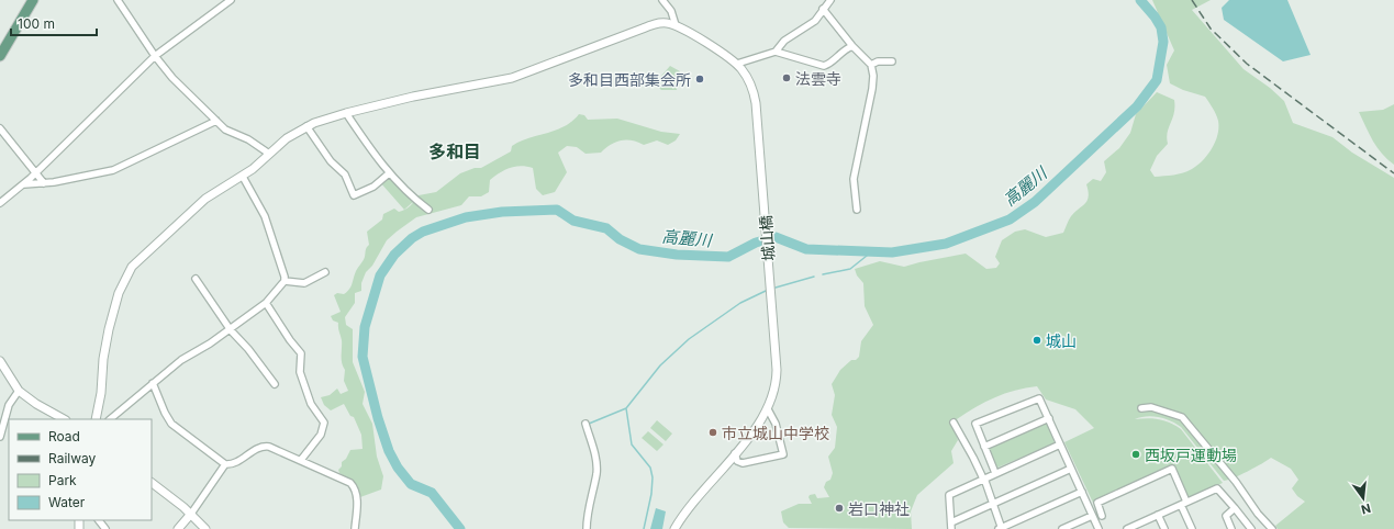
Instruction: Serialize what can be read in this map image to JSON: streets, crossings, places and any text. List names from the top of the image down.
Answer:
{
  "streets": {
    "street": ["城山橋"]
  },
  "districts": ["多和目"],
  "water": ["高麗川"],
  "places": [
    "法雲寺",
    "多和目西部集会所",
    "城山",
    "市立城山中学校",
    "西坂戸運動場",
    "岩口神社"
  ],
  "legend": [
    "Road",
    "Railway",
    "Park",
    "Water"
  ],
  "scale_bar": "100 m",
  "north": "bottom"
}
